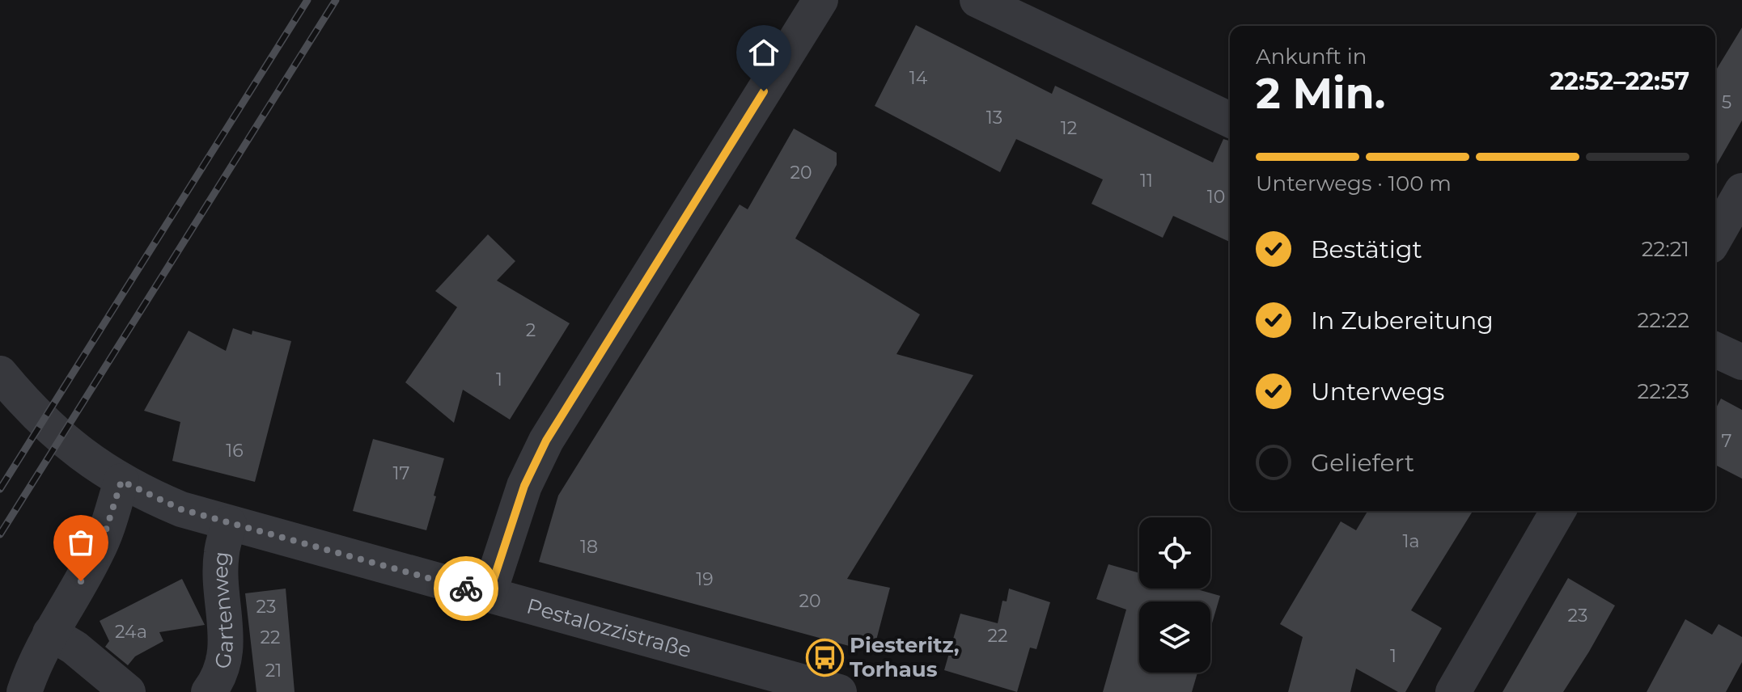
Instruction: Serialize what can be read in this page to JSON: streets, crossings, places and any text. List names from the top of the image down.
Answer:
{
  "streets": {
    "street": ["Gartenweg", "Pestalozzistraße"]
  },
  "crossings": [
    ["Gartenweg", "Pestalozzistraße"]
  ],
  "places": {
    "bus stop": ["Piesteritz, Torhaus"]
  },
  "house_numbers": [
    "14",
    "5",
    "13",
    "12",
    "20",
    "11",
    "10",
    "2",
    "1",
    "7",
    "16",
    "17",
    "1a",
    "18",
    "19",
    "20",
    "23",
    "23",
    "24a",
    "22",
    "22",
    "1",
    "21"
  ],
  "page": {
    "heading": ["2 Min.", "Ankunft in", "22:52–22:57"],
    "bar": "Unterwegs · 100 m",
    "list": [
      ["Bestätigt", "22:21"],
      ["In Zubereitung", "22:22"],
      ["Unterwegs", "22:23"],
      "Geliefert"
    ]
  }
}
